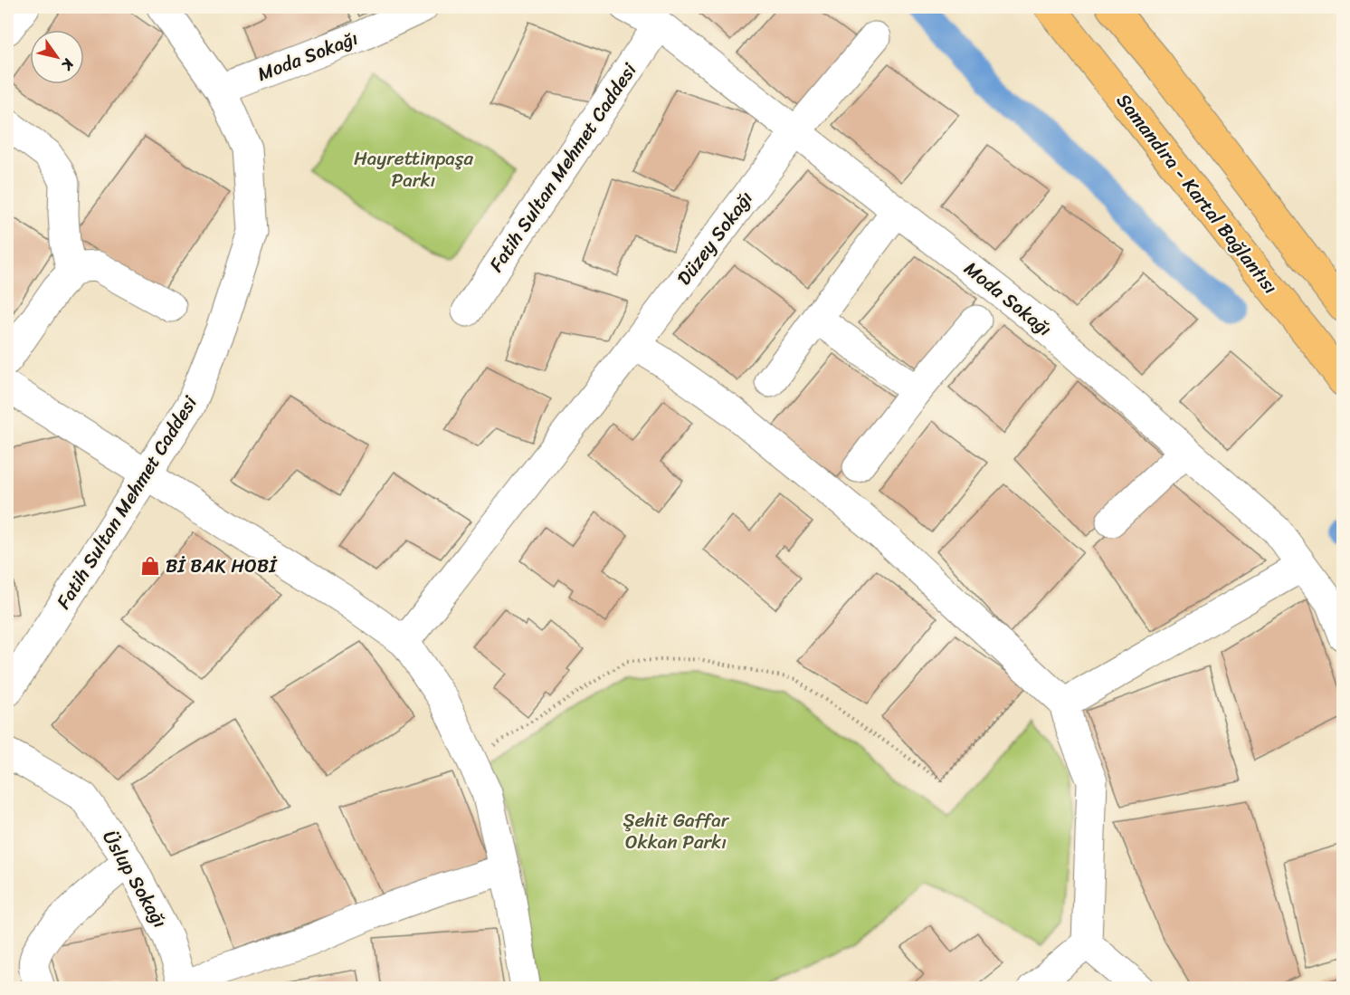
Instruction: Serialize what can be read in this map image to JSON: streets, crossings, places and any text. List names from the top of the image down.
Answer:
{
  "streets": {
    "highway": ["Samandıra - Kartal Bağlantısı"],
    "street": [
      "Moda Sokağı",
      "Fatih Sultan Mehmet Caddesi",
      "Düzey Sokağı",
      "Üslup Sokağı"
    ]
  },
  "crossings": [
    ["Moda Sokağı", "Fatih Sultan Mehmet Caddesi"],
    ["Moda Sokağı", "Düzey Sokağı"]
  ],
  "parks": ["Hayrettinpaşa Parkı", "Şehit Gaffar Okkan Parkı"],
  "places": {
    "shop": ["Bİ BAK HOBİ"]
  },
  "north": "bottom right"
}
